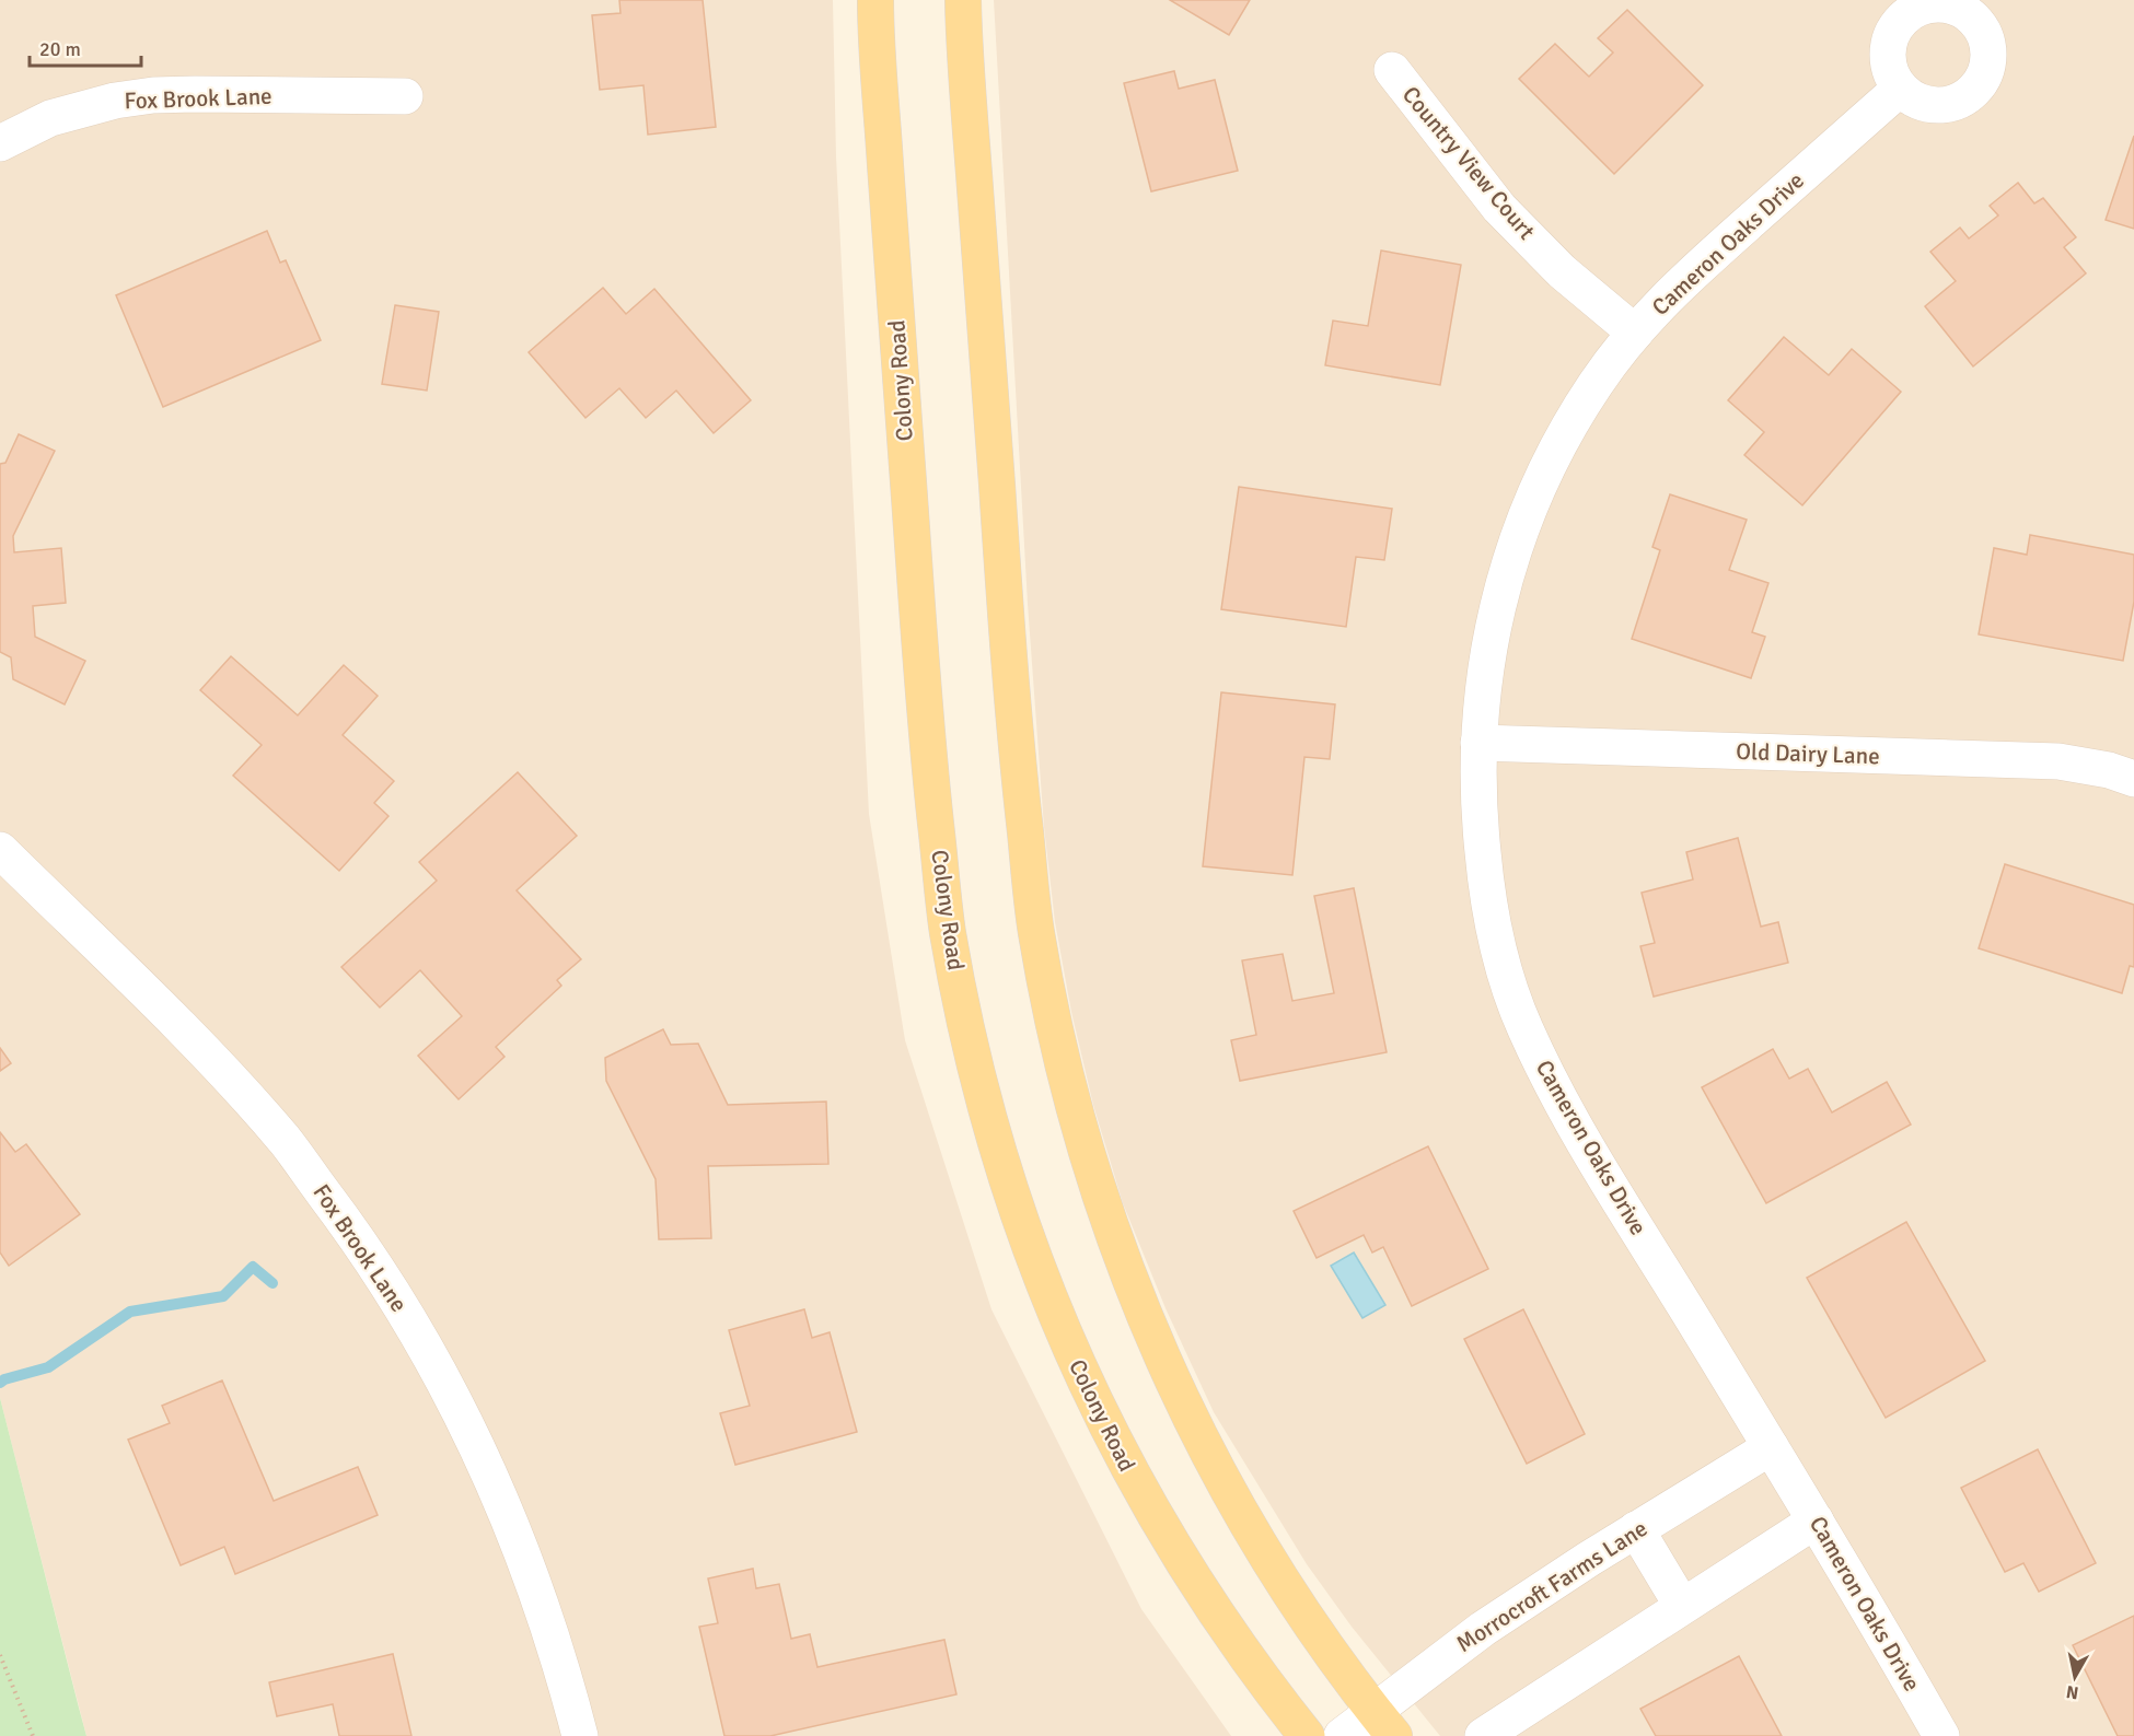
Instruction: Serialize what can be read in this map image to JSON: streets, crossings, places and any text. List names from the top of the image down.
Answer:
{
  "streets": {
    "main road": ["Colony Road"],
    "street": [
      "Fox Brook Lane",
      "Country View Court",
      "Cameron Oaks Drive",
      "Old Dairy Lane",
      "Morrocroft Farms Lane"
    ]
  },
  "crossings": [
    ["Country View Court", "Cameron Oaks Drive"],
    ["Cameron Oaks Drive", "Old Dairy Lane"],
    ["Cameron Oaks Drive", "Morrocroft Farms Lane"]
  ],
  "scale_bar": "20 m",
  "north": "bottom"
}
